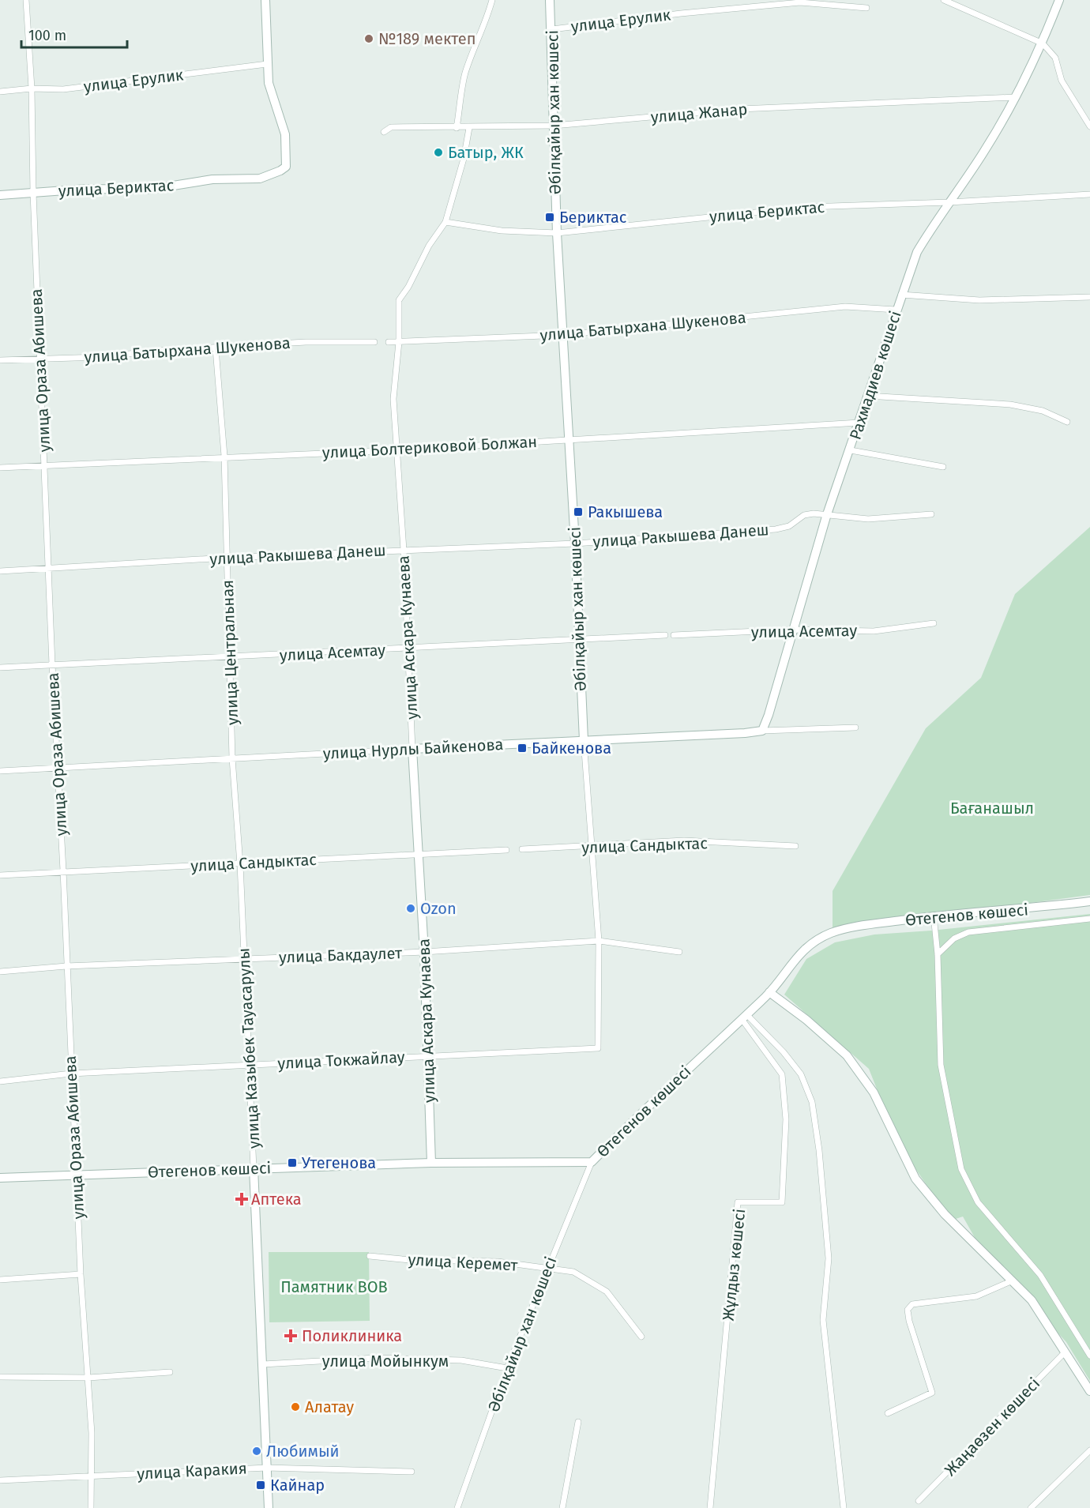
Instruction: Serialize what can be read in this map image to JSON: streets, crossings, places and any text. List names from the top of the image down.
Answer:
{
  "streets": {
    "street": [
      "улица Ерулик",
      "Әбілқайыр хан көшесі",
      "улица Жанар",
      "улица Бериктас",
      "улица Батырхана Шукенова",
      "улица Ораза Абишева",
      "Рахмадиев көшесі",
      "улица Болтериковой Болжан",
      "улица Ракышева Данеш",
      "улица Асемтау",
      "улица Аскара Кунаева",
      "улица Центральная",
      "улица Нурлы Байкенова",
      "улица Сандыктас",
      "Өтегенов көшесі",
      "улица Бакдаулет",
      "улица Казыбек Тауасарулы",
      "улица Токжайлау",
      "улица Керемет",
      "Жұлдыз көшесі",
      "улица Мойынкум",
      "Жаңаөзен көшесі",
      "улица Каракия"
    ]
  },
  "crossings": [
    ["улица Ерулик", "Әбілқайыр хан көшесі"],
    ["улица Ерулик", "улица Бериктас"],
    ["улица Ерулик", "улица Ораза Абишева"],
    ["Әбілқайыр хан көшесі", "улица Жанар"],
    ["Әбілқайыр хан көшесі", "улица Бериктас"],
    ["Әбілқайыр хан көшесі", "улица Батырхана Шукенова"],
    ["Әбілқайыр хан көшесі", "улица Болтериковой Болжан"],
    ["Әбілқайыр хан көшесі", "улица Ракышева Данеш"],
    ["Әбілқайыр хан көшесі", "улица Асемтау"],
    ["Әбілқайыр хан көшесі", "улица Нурлы Байкенова"],
    ["Әбілқайыр хан көшесі", "улица Сандыктас"],
    ["Әбілқайыр хан көшесі", "Өтегенов көшесі"],
    ["Әбілқайыр хан көшесі", "улица Бакдаулет"],
    ["Әбілқайыр хан көшесі", "улица Токжайлау"],
    ["Әбілқайыр хан көшесі", "улица Керемет"],
    ["Әбілқайыр хан көшесі", "улица Мойынкум"],
    ["улица Жанар", "Рахмадиев көшесі"],
    ["улица Жанар", "улица Аскара Кунаева"],
    ["улица Бериктас", "улица Ораза Абишева"],
    ["улица Бериктас", "Рахмадиев көшесі"],
    ["улица Бериктас", "улица Аскара Кунаева"],
    ["улица Батырхана Шукенова", "улица Ораза Абишева"],
    ["улица Батырхана Шукенова", "Рахмадиев көшесі"],
    ["улица Батырхана Шукенова", "улица Аскара Кунаева"],
    ["улица Батырхана Шукенова", "улица Центральная"],
    ["улица Ораза Абишева", "улица Болтериковой Болжан"],
    ["улица Ораза Абишева", "улица Ракышева Данеш"],
    ["улица Ораза Абишева", "улица Асемтау"],
    ["улица Ораза Абишева", "улица Нурлы Байкенова"],
    ["улица Ораза Абишева", "улица Сандыктас"],
    ["улица Ораза Абишева", "Өтегенов көшесі"],
    ["улица Ораза Абишева", "улица Бакдаулет"],
    ["улица Ораза Абишева", "улица Токжайлау"],
    ["улица Ораза Абишева", "улица Каракия"],
    ["Рахмадиев көшесі", "улица Болтериковой Болжан"],
    ["Рахмадиев көшесі", "улица Ракышева Данеш"],
    ["Рахмадиев көшесі", "улица Асемтау"],
    ["Рахмадиев көшесі", "улица Нурлы Байкенова"],
    ["улица Болтериковой Болжан", "улица Аскара Кунаева"],
    ["улица Болтериковой Болжан", "улица Центральная"],
    ["улица Ракышева Данеш", "улица Аскара Кунаева"],
    ["улица Ракышева Данеш", "улица Центральная"],
    ["улица Асемтау", "улица Аскара Кунаева"],
    ["улица Асемтау", "улица Центральная"],
    ["улица Аскара Кунаева", "улица Нурлы Байкенова"],
    ["улица Аскара Кунаева", "улица Сандыктас"],
    ["улица Аскара Кунаева", "Өтегенов көшесі"],
    ["улица Аскара Кунаева", "улица Бакдаулет"],
    ["улица Аскара Кунаева", "улица Токжайлау"],
    ["улица Центральная", "улица Нурлы Байкенова"],
    ["улица Центральная", "улица Казыбек Тауасарулы"],
    ["улица Нурлы Байкенова", "улица Казыбек Тауасарулы"],
    ["улица Сандыктас", "улица Казыбек Тауасарулы"],
    ["Өтегенов көшесі", "улица Казыбек Тауасарулы"],
    ["Өтегенов көшесі", "Жұлдыз көшесі"],
    ["улица Бакдаулет", "улица Казыбек Тауасарулы"],
    ["улица Казыбек Тауасарулы", "улица Токжайлау"],
    ["улица Казыбек Тауасарулы", "улица Мойынкум"],
    ["улица Казыбек Тауасарулы", "улица Каракия"]
  ],
  "parks": ["Бағанашыл", "Памятник ВОВ"],
  "places": {
    "other": [
      "№189 мектеп",
      "Батыр, ЖК",
      "Ozon",
      "Алатау",
      "Любимый"
    ],
    "transit": [
      "Бериктас",
      "Ракышева",
      "Байкенова",
      "Утегенова",
      "Кайнар"
    ],
    "health": ["Аптека", "Поликлиника"]
  },
  "scale_bar": "100 m"
}
